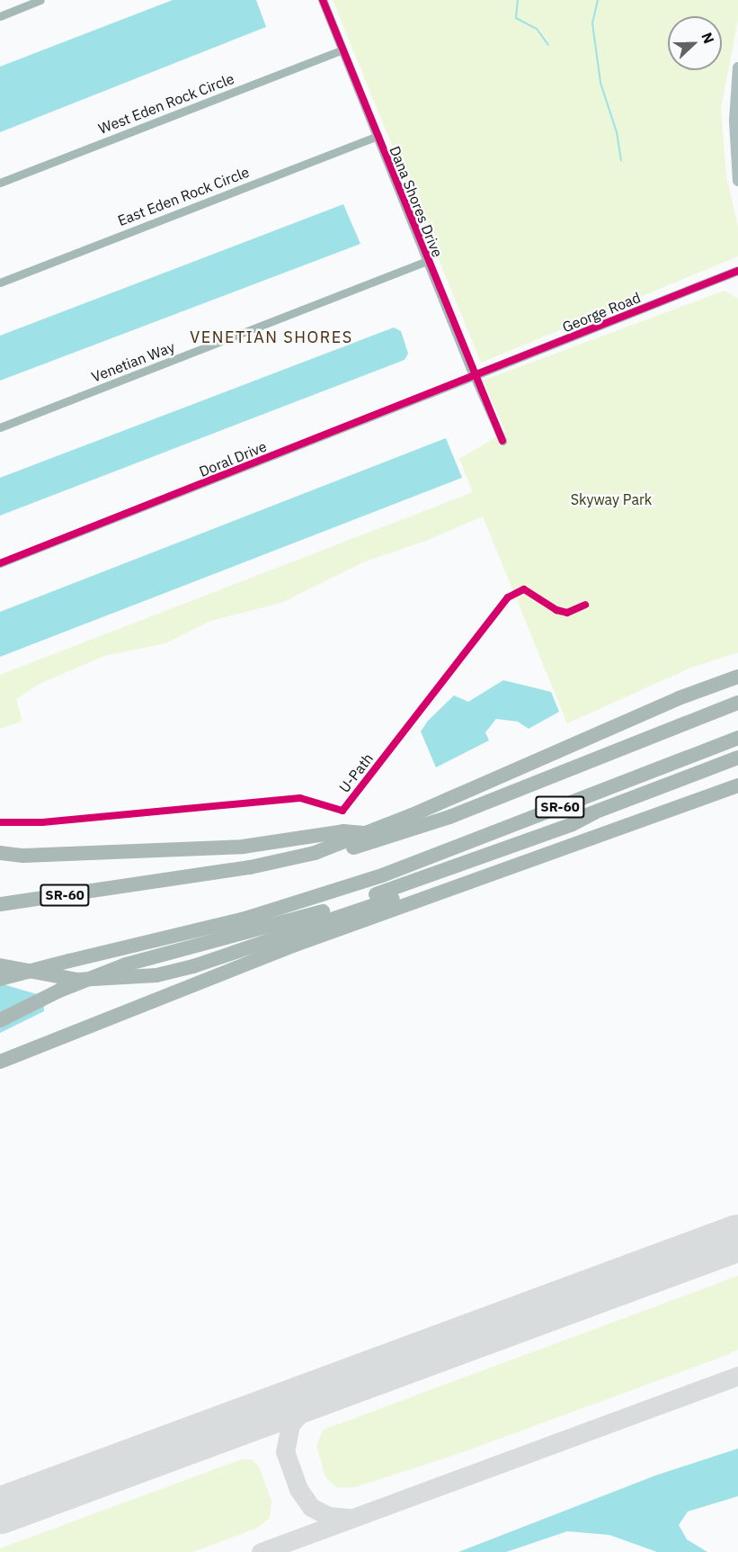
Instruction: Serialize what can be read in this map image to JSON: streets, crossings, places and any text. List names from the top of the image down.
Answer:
{
  "streets": {
    "highway": ["SR-60"],
    "street": [
      "West Eden Rock Circle",
      "East Eden Rock Circle",
      "Dana Shores Drive",
      "George Road",
      "Venetian Way",
      "Doral Drive"
    ],
    "cycle path": ["U-Path"]
  },
  "crossings": [
    ["West Eden Rock Circle", "Dana Shores Drive"],
    ["East Eden Rock Circle", "Dana Shores Drive"],
    ["Dana Shores Drive", "George Road"],
    ["Dana Shores Drive", "Venetian Way"],
    ["Dana Shores Drive", "Doral Drive"],
    ["George Road", "Doral Drive"]
  ],
  "districts": ["VENETIAN SHORES"],
  "parks": ["Skyway Park"],
  "north": "right"
}
